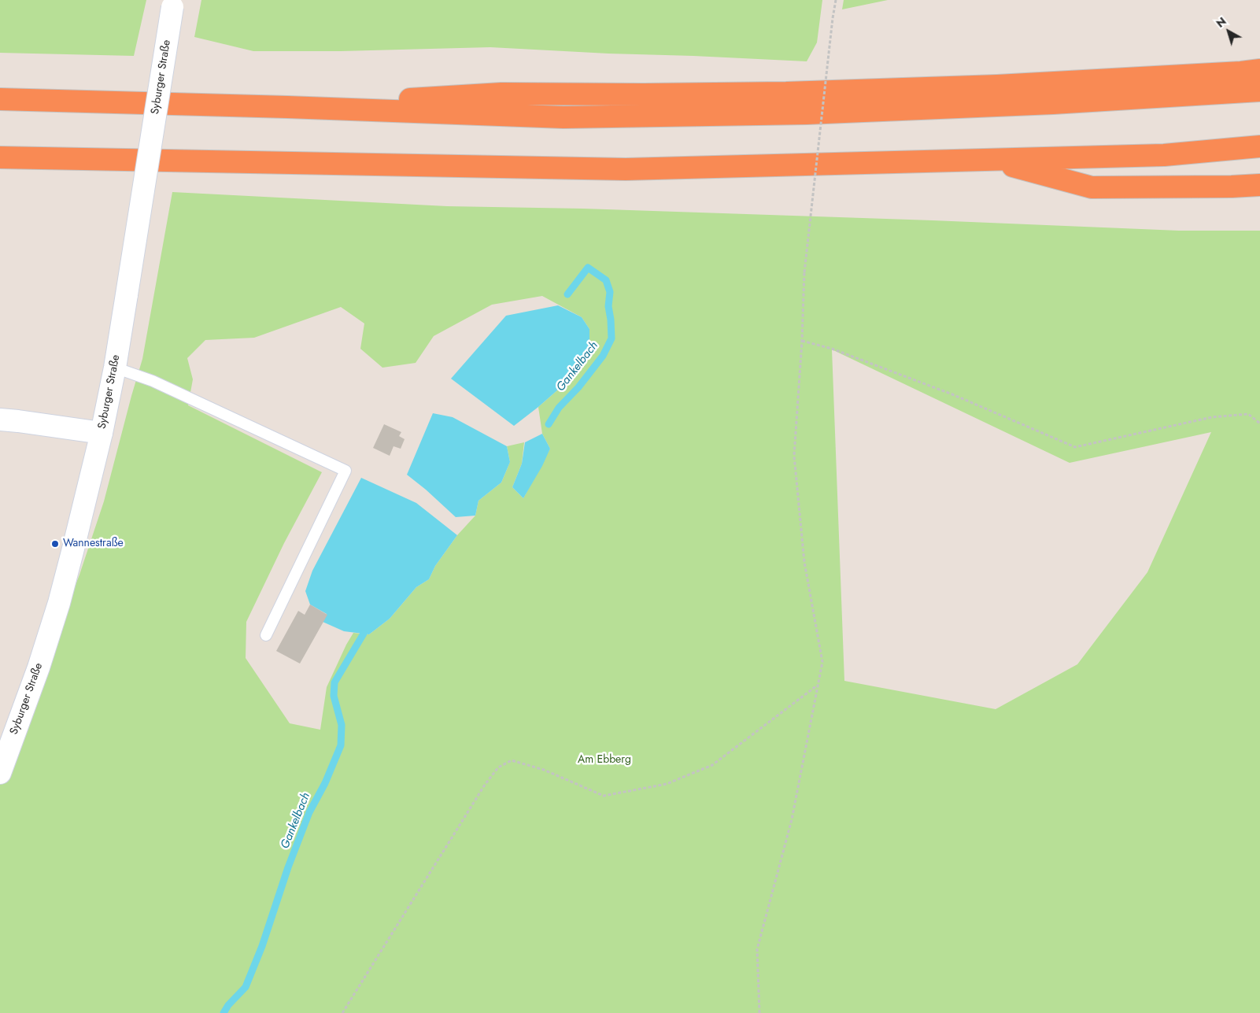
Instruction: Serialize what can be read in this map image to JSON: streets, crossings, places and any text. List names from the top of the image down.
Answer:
{
  "streets": {
    "street": ["Syburger Straße"]
  },
  "water": ["Gankelbach"],
  "parks": ["Am Ebberg"],
  "places": ["Wannestraße"],
  "north": "top left"
}
